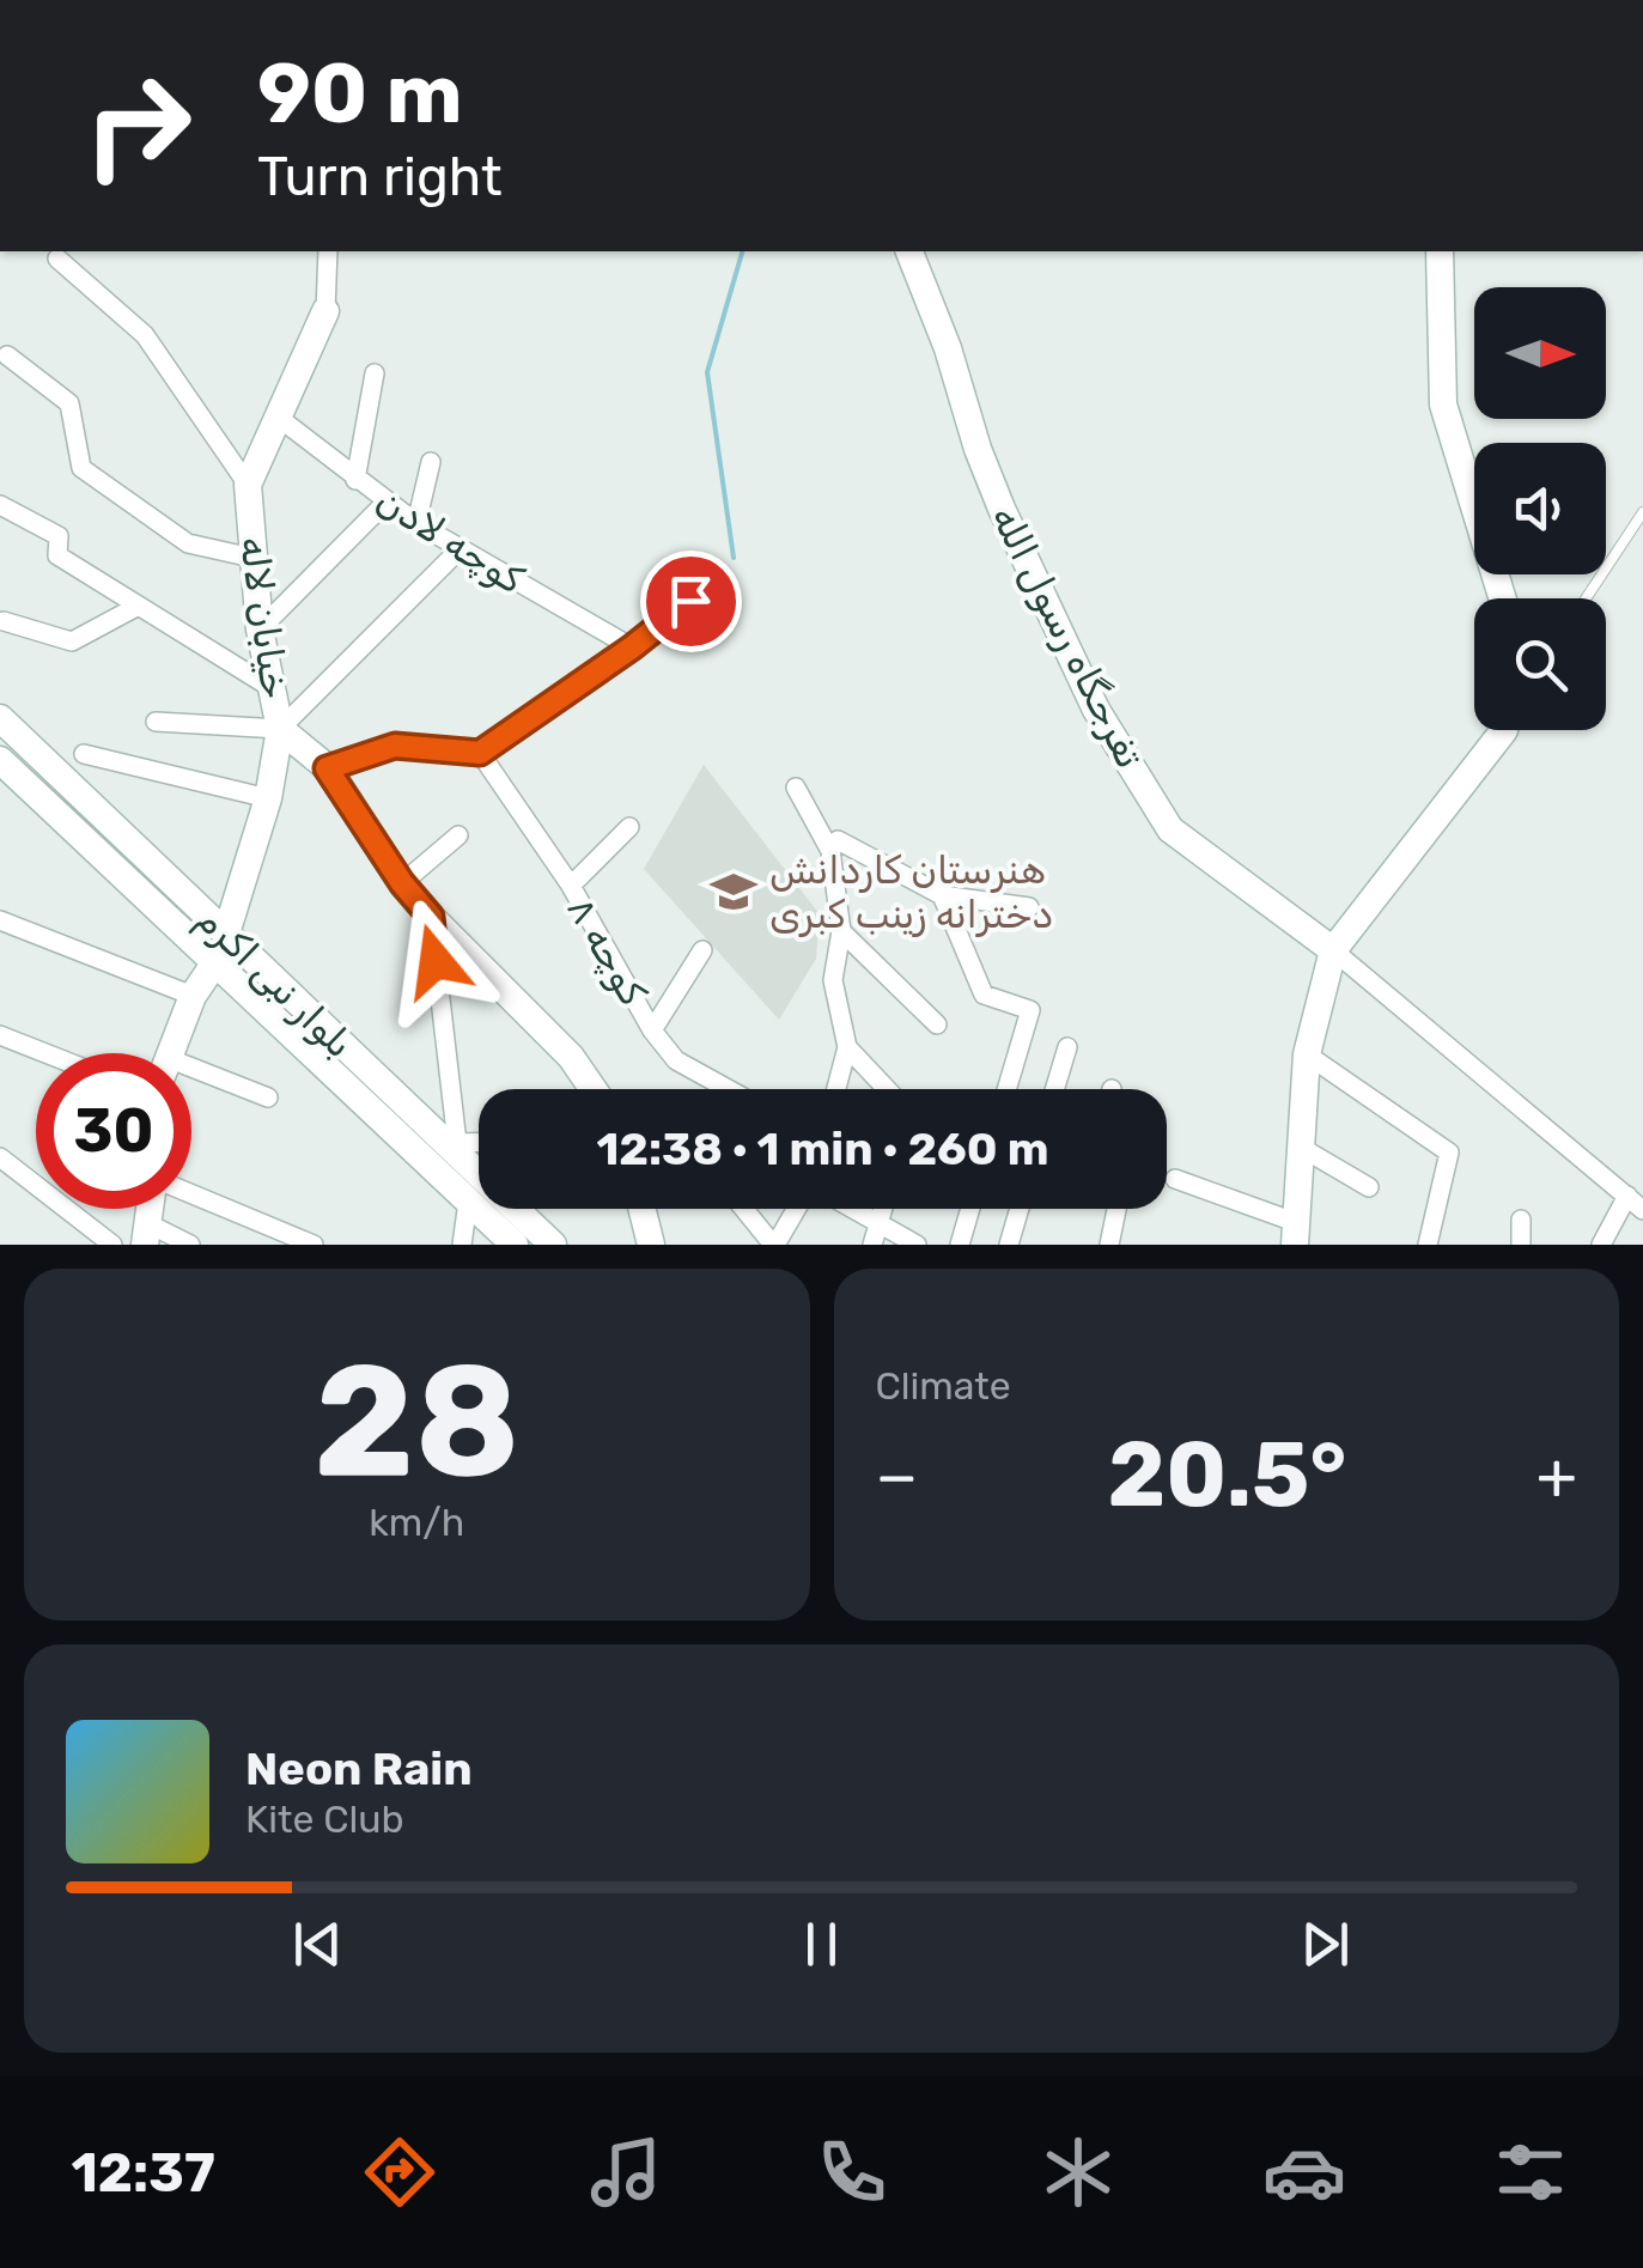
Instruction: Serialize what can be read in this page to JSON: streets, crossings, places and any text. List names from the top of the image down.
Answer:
{
  "streets": {
    "street": [
      "کوچه لادن",
      "خیابان لاله",
      "تفرجگاه رسول الله",
      "کوچه ۸",
      "بلوار نبی اکرم"
    ]
  },
  "crossings": [
    ["کوچه لادن", "خیابان لاله"],
    ["خیابان لاله", "بلوار نبی اکرم"]
  ],
  "places": {
    "school or university": ["هنرستان کاردانش دخترانه زینب کبری"]
  },
  "north": "right",
  "page": {
    "turn": ["90 m", "Turn right"],
    "limit": "30",
    "trip": "12:38 · 1 min · 260 m",
    "tile": [
      ["28", "km/h"],
      "Climate"
    ],
    "heat": ["−", "20.5°", "+"],
    "song": ["Neon Rain", "Kite Club"],
    "tabs": "12:37"
  }
}
